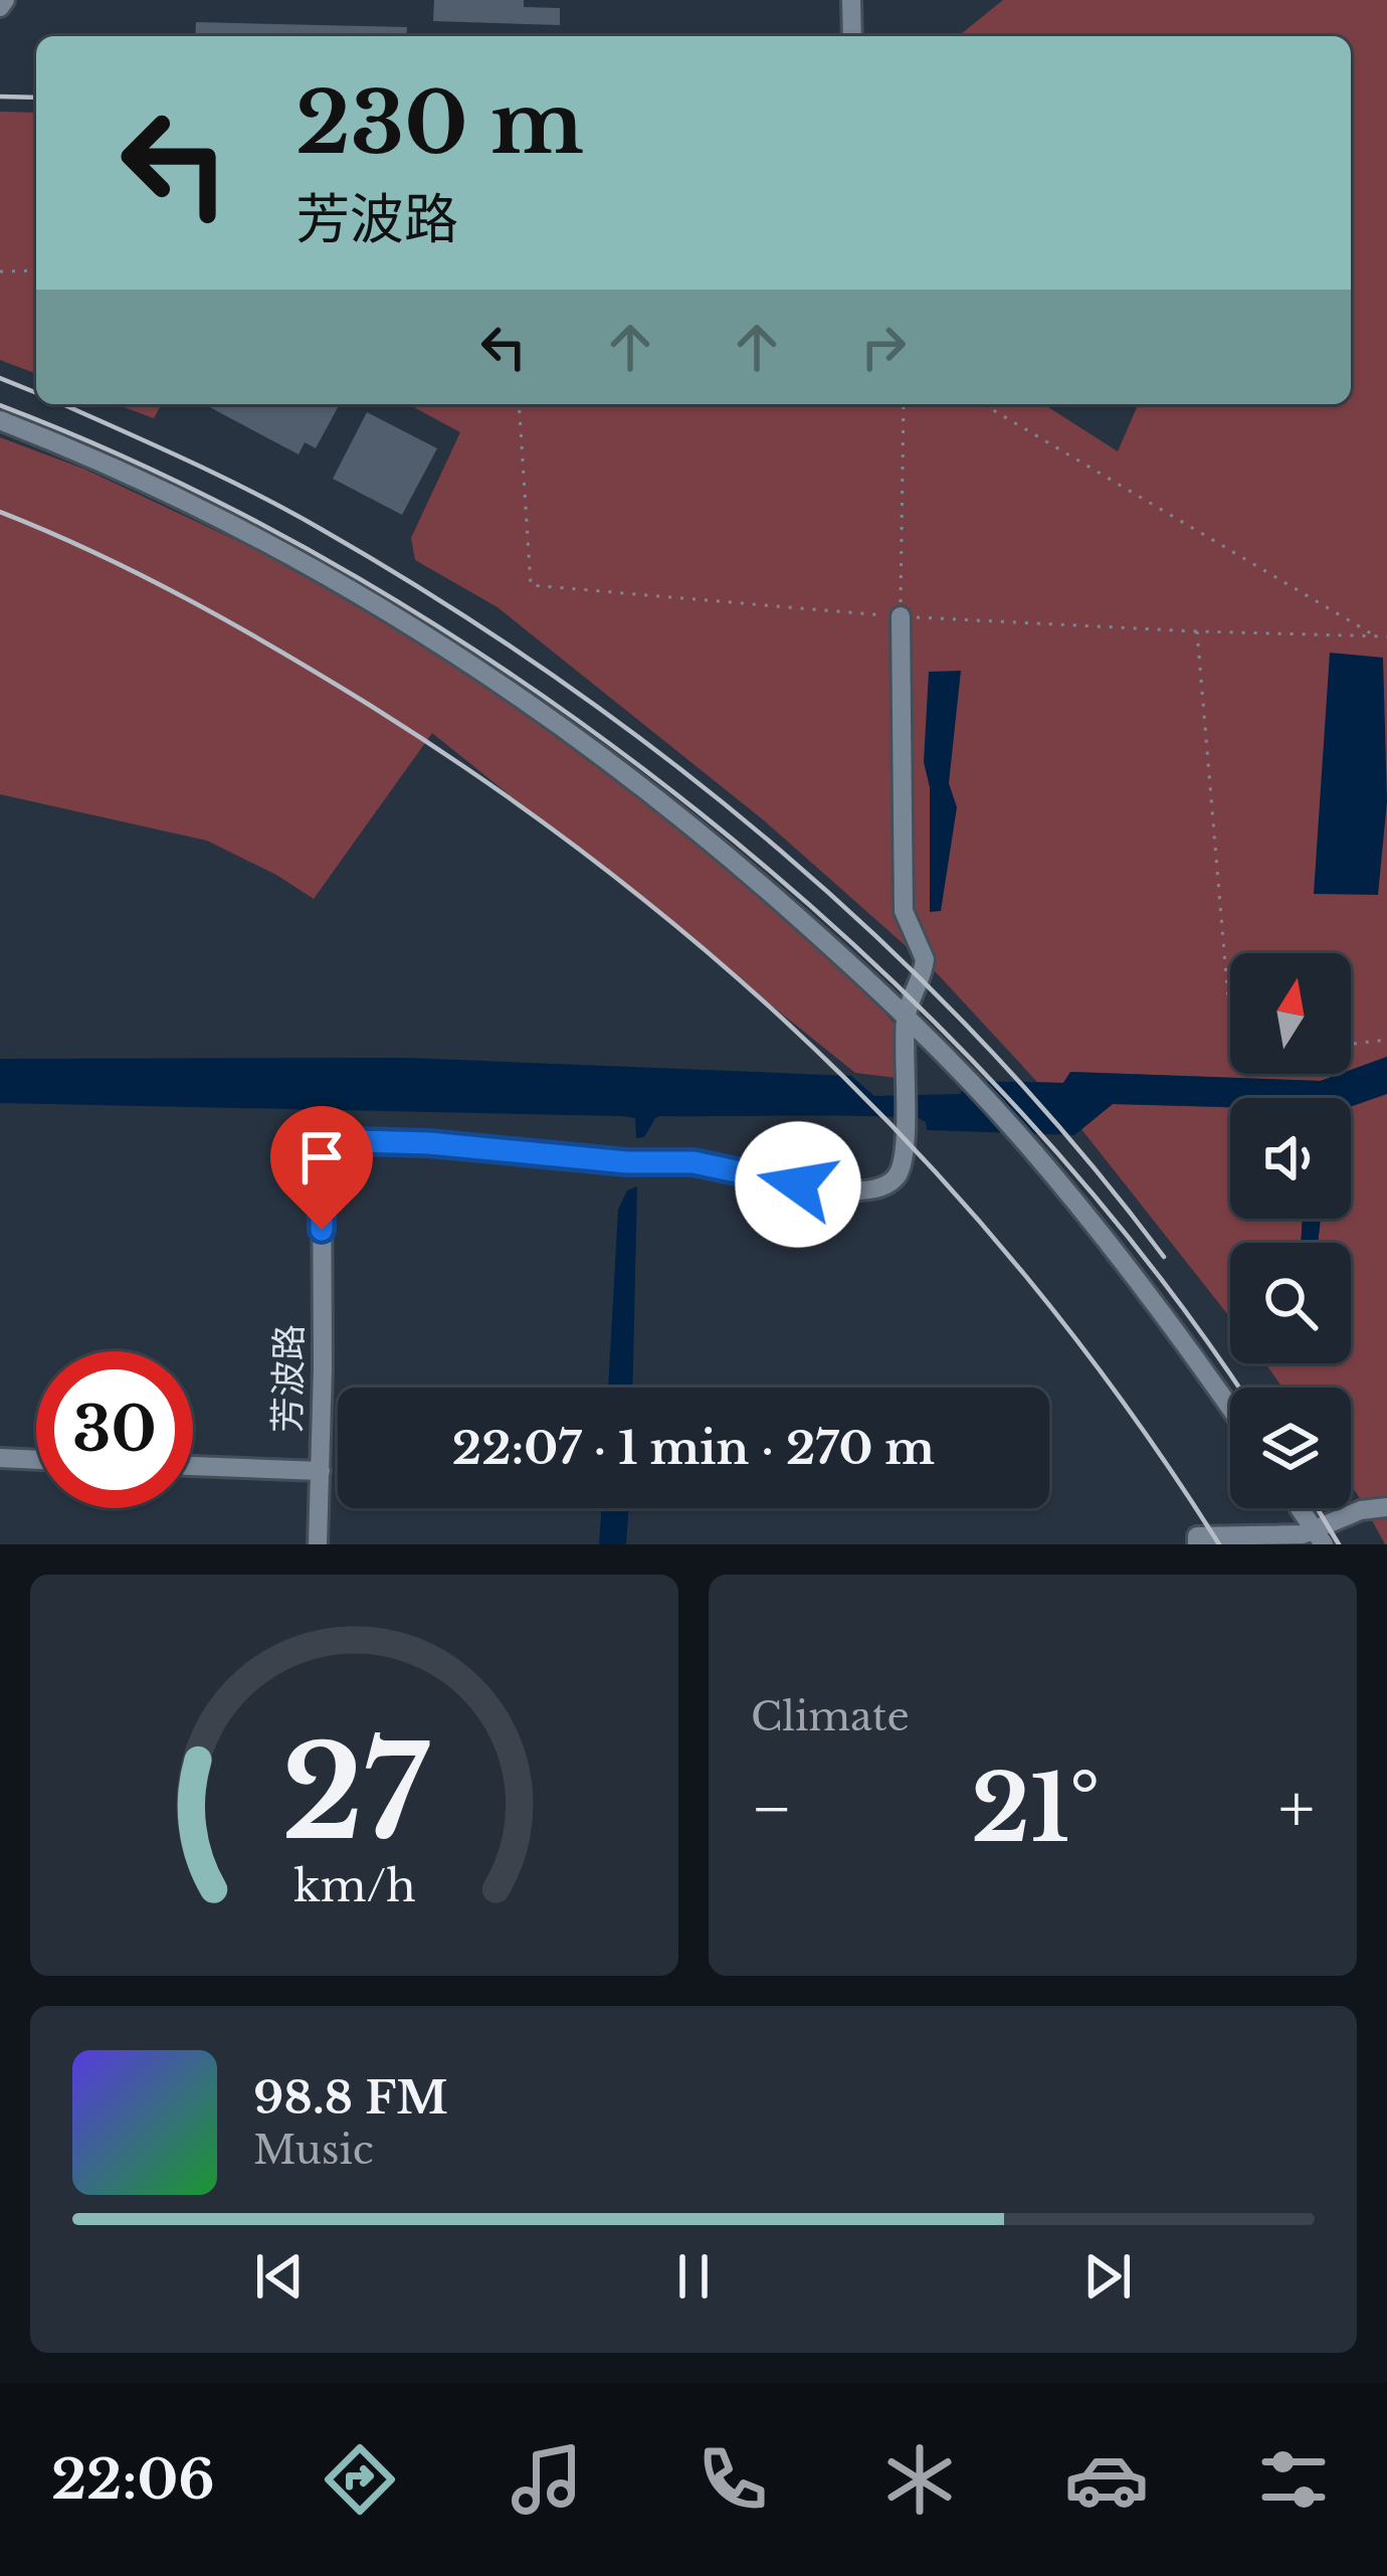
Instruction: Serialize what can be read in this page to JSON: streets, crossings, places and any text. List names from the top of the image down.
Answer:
{
  "streets": {
    "street": ["芳波路"]
  },
  "north": "top",
  "page": {
    "turn": ["230 m", "芳波路"],
    "limit": "30",
    "trip": "22:07 · 1 min · 270 m",
    "tile": "Climate",
    "heat": ["−", "21°", "+"],
    "song": ["98.8 FM", "Music"],
    "tabs": "22:06",
    "gauge": ["27", "km/h"]
  }
}
